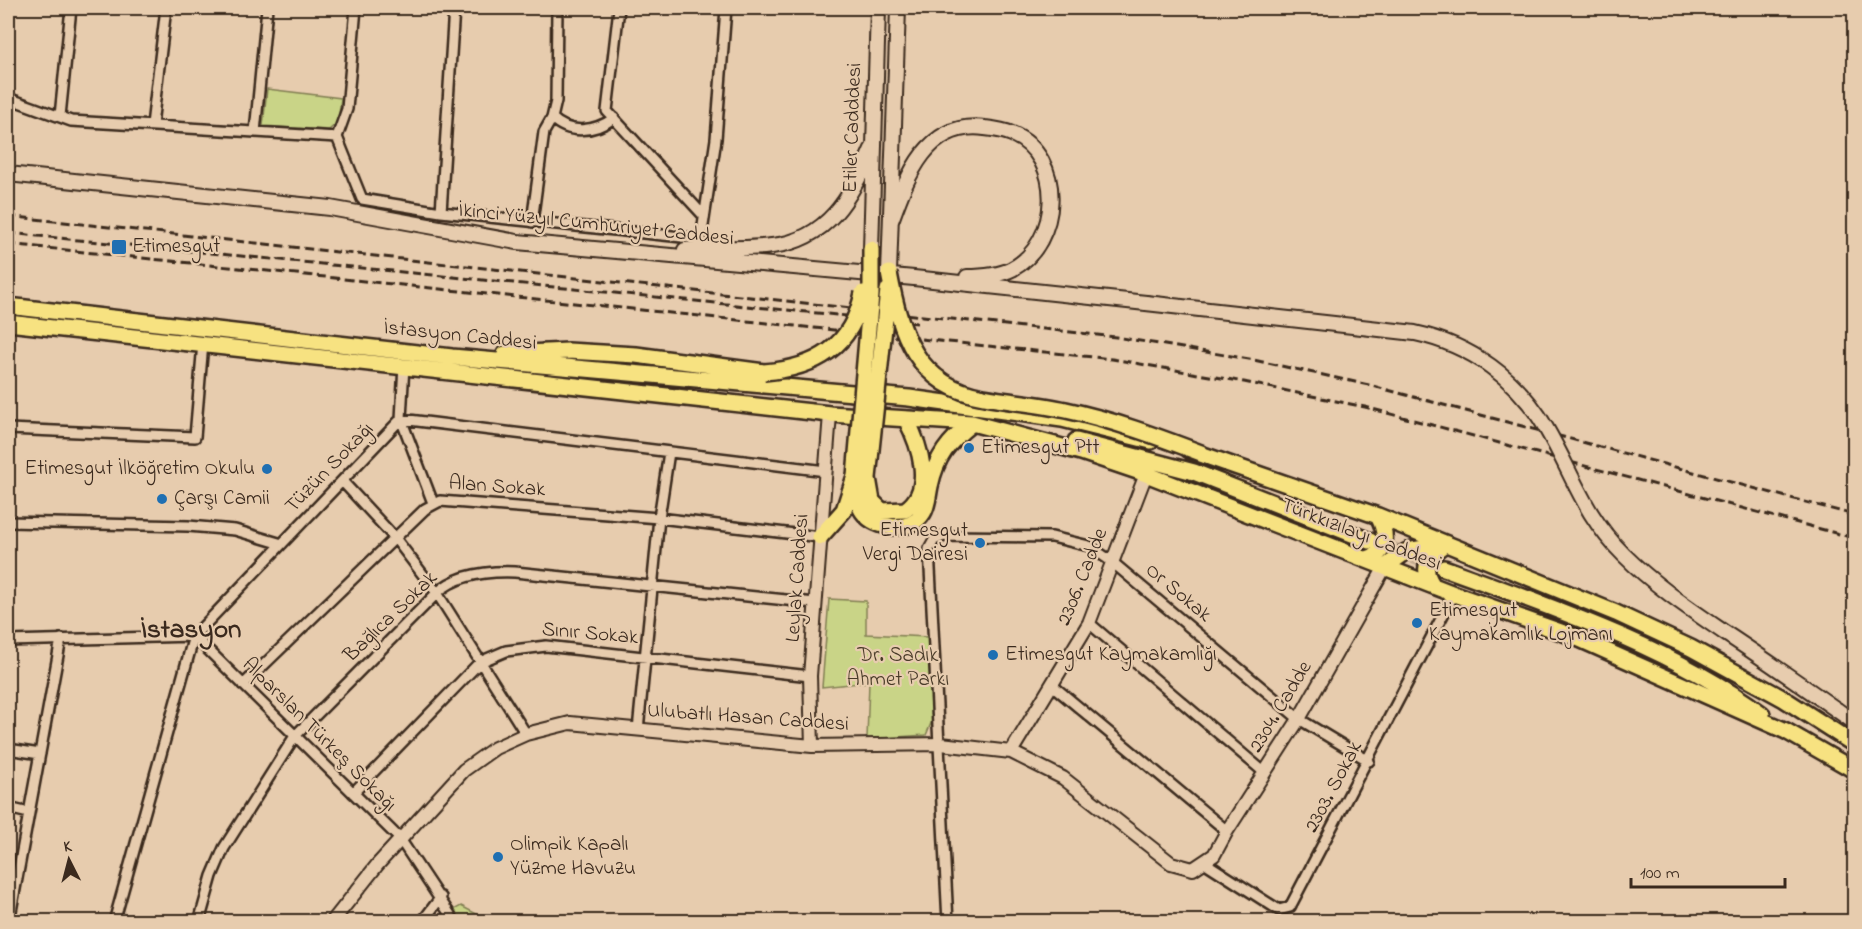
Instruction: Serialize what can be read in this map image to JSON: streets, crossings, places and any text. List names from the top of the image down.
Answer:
{
  "streets": {
    "main road": [
      "Etiler Cadddesi",
      "İkinci Yüzyıl Cumhuriyet Caddesi",
      "İstasyon Caddesi",
      "Türkkızılayı Caddesi"
    ],
    "street": [
      "Tüzün Sokağı",
      "Alan Sokak",
      "2306. Cadde",
      "Leylak Caddesi",
      "Or Sokak",
      "Bağlıca Sokak",
      "Sınır Sokak",
      "2304. Cadde",
      "Ulubatlı Hasan Caddesi",
      "Alparslan Türkeş Sokağı",
      "2303. Sokak"
    ]
  },
  "crossings": [
    ["İstasyon Caddesi", "Türkkızılayı Caddesi"],
    ["İstasyon Caddesi", "Leylak Caddesi"],
    ["Tüzün Sokağı", "Leylak Caddesi"],
    ["Tüzün Sokağı", "Alparslan Türkeş Sokağı"],
    ["Alan Sokak", "Leylak Caddesi"],
    ["Alan Sokak", "Alparslan Türkeş Sokağı"],
    ["Türkkızılayı Caddesi", "2306. Cadde"],
    ["Türkkızılayı Caddesi", "Leylak Caddesi"],
    ["Türkkızılayı Caddesi", "2304. Cadde"],
    ["Türkkızılayı Caddesi", "2303. Sokak"],
    ["2306. Cadde", "Or Sokak"],
    ["2306. Cadde", "Ulubatlı Hasan Caddesi"],
    ["Leylak Caddesi", "Bağlıca Sokak"],
    ["Leylak Caddesi", "Sınır Sokak"],
    ["Leylak Caddesi", "Ulubatlı Hasan Caddesi"],
    ["Or Sokak", "2304. Cadde"],
    ["Or Sokak", "Ulubatlı Hasan Caddesi"],
    ["Or Sokak", "2303. Sokak"],
    ["Bağlıca Sokak", "Alparslan Türkeş Sokağı"],
    ["Sınır Sokak", "Alparslan Türkeş Sokağı"],
    ["2304. Cadde", "Ulubatlı Hasan Caddesi"],
    ["2304. Cadde", "2303. Sokak"],
    ["Ulubatlı Hasan Caddesi", "Alparslan Türkeş Sokağı"],
    ["Ulubatlı Hasan Caddesi", "2303. Sokak"]
  ],
  "districts": ["İstasyon"],
  "parks": ["Dr. Sadık Ahmet Parkı"],
  "places": {
    "transit": ["Etimesgut"],
    "other": [
      "Etimesgut Ptt",
      "Etimesgut İlköğretim Okulu",
      "Çarşı Camii",
      "Etimesgut Vergi Dairesi",
      "Etimesgut Kaymakamlık Lojmanı",
      "Etimesgut Kaymakamlığı",
      "Olimpik Kapalı Yüzme Havuzu"
    ]
  },
  "scale_bar": "100 m",
  "north": "top"
}
